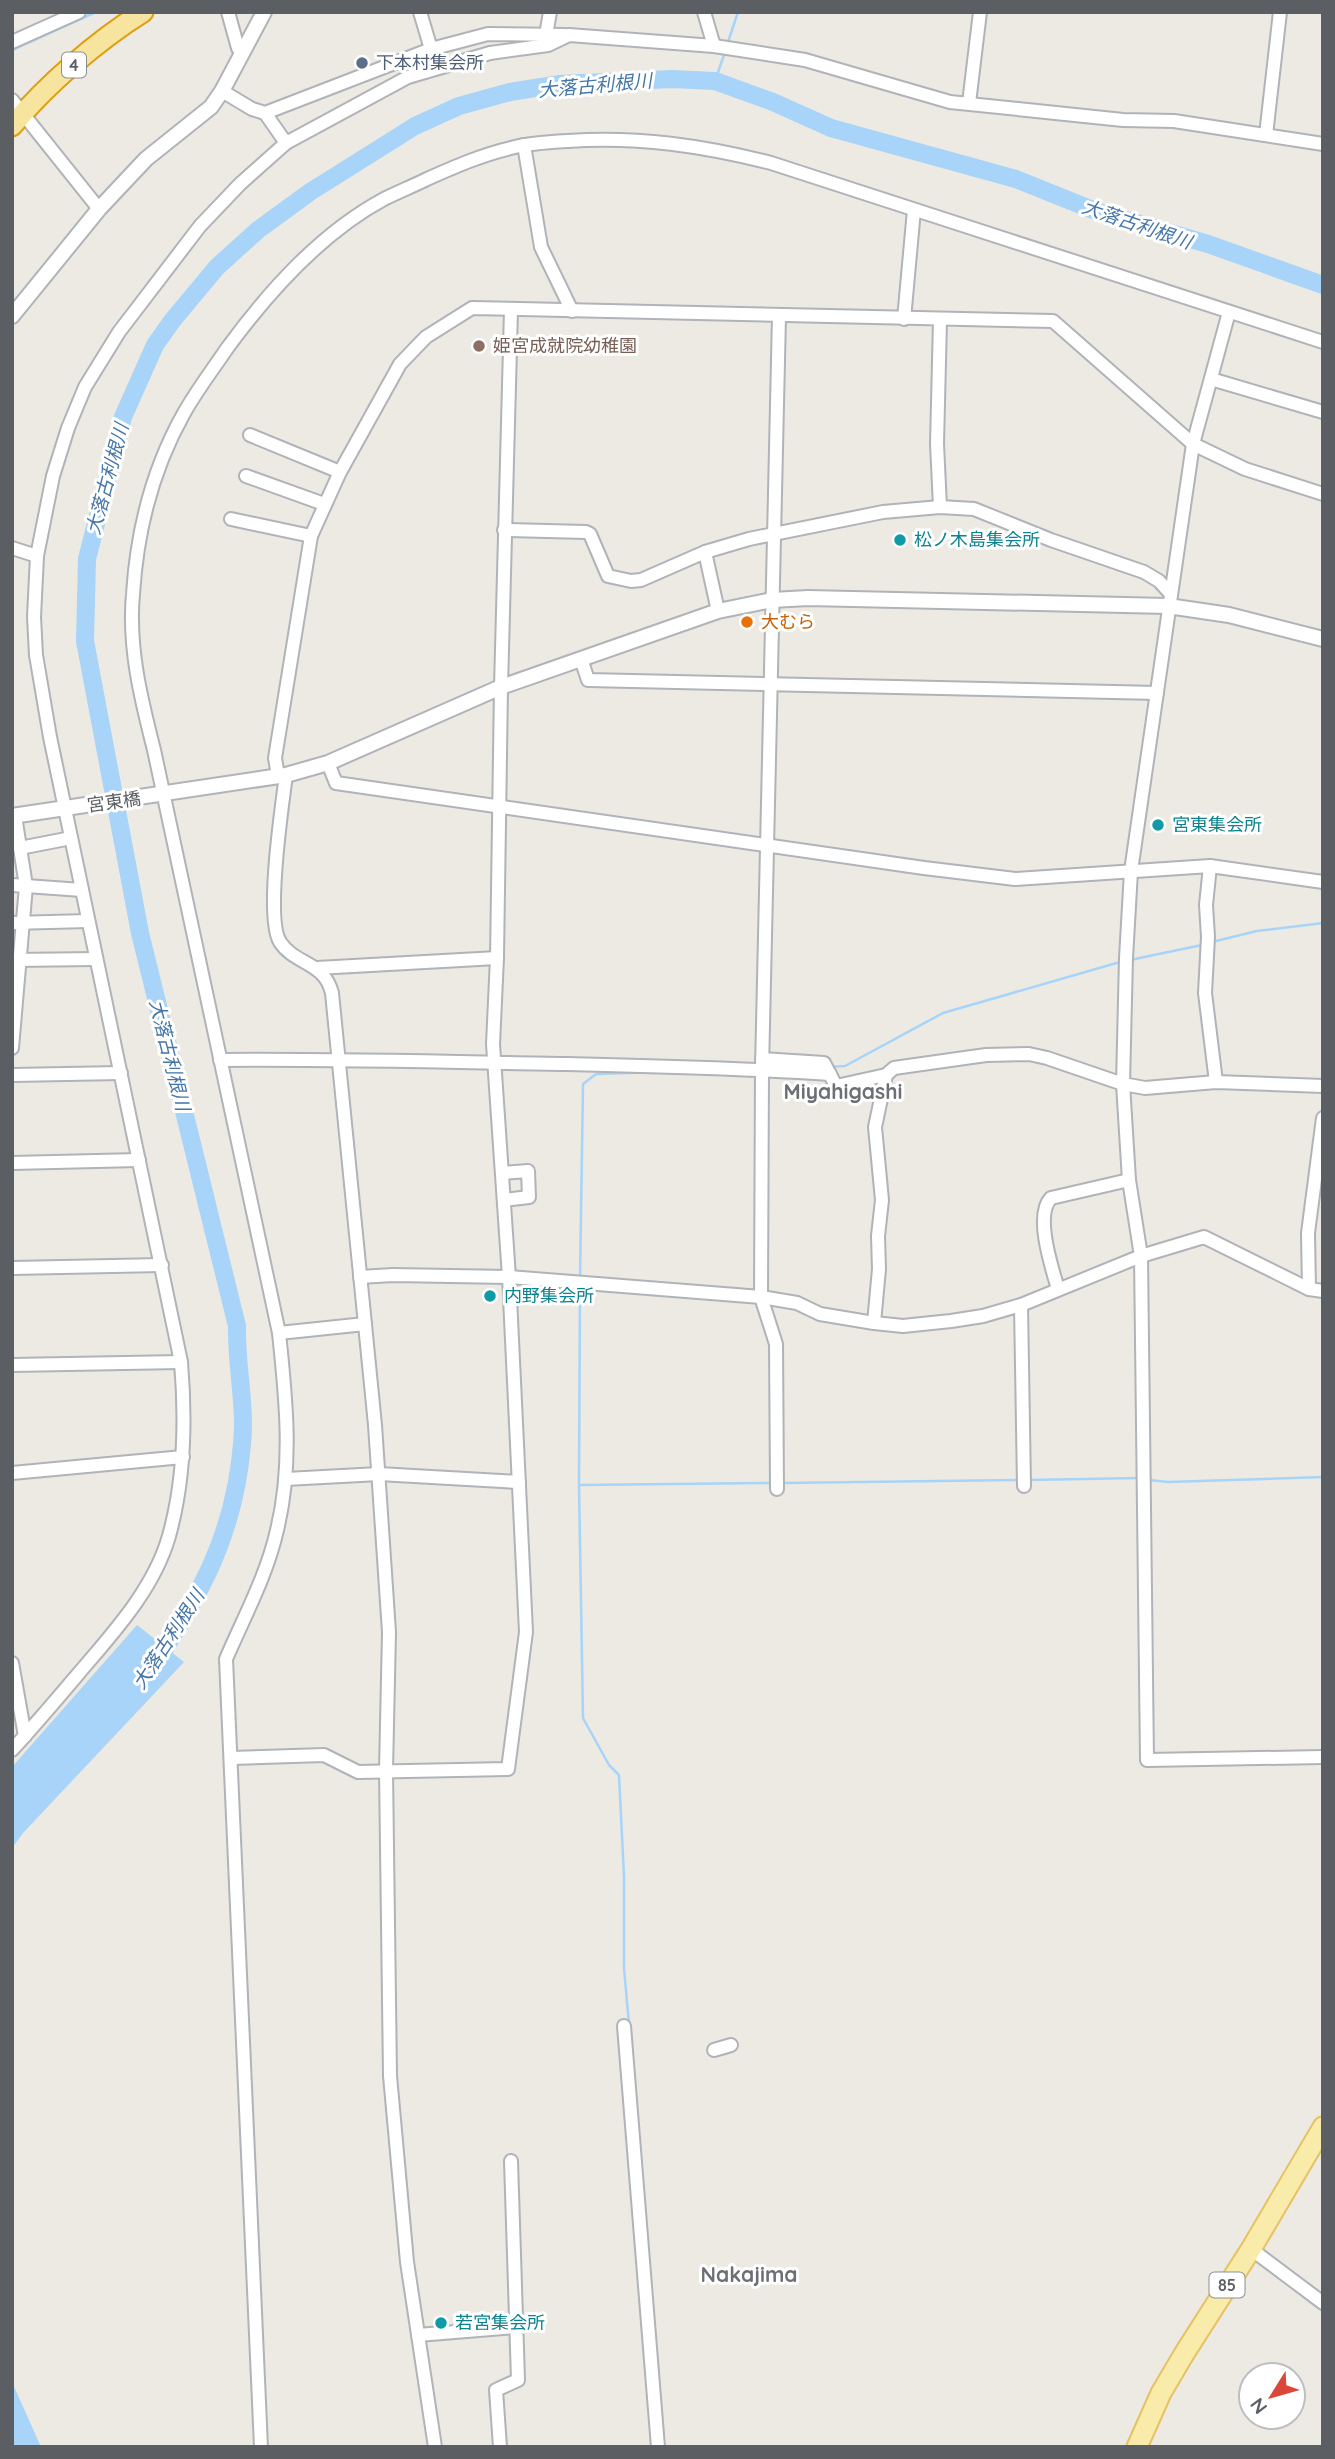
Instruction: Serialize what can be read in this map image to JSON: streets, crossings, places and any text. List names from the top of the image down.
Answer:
{
  "streets": {
    "highway": ["4"],
    "main road": ["85"],
    "street": ["宮東橋"]
  },
  "districts": ["Miyahigashi", "Nakajima"],
  "water": ["大落古利根川"],
  "places": [
    "下本村集会所",
    "姫宮成就院幼稚園",
    "松ノ木島集会所",
    "大むら",
    "宮東集会所",
    "内野集会所",
    "若宮集会所"
  ],
  "north": "bottom left"
}
